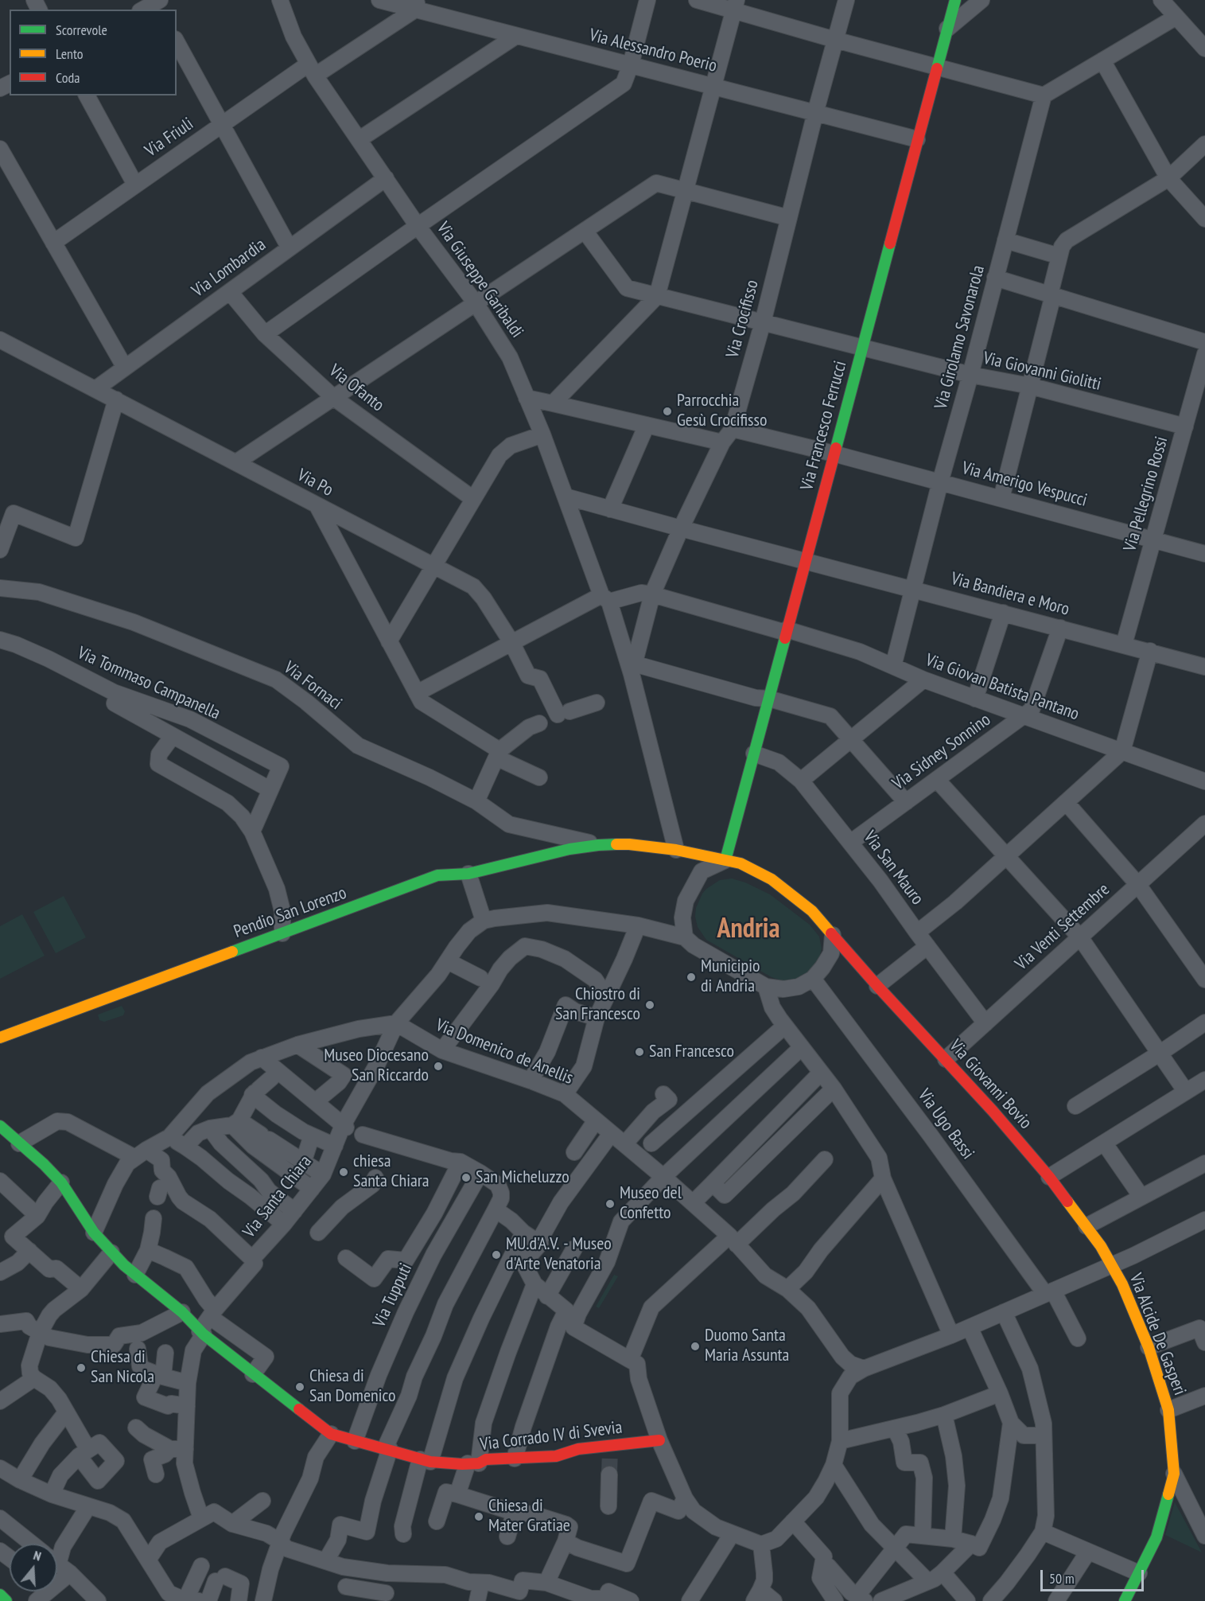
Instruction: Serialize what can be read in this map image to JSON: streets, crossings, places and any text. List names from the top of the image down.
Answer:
{
  "streets": {
    "street": [
      "Via Alessandro Poerio",
      "Via Friuli",
      "Via Lombardia",
      "Via Giuseppe Garibaldi",
      "Via Crocifisso",
      "Via Girolamo Savonarola",
      "Via Giovanni Giolitti",
      "Via Ofanto",
      "Via Francesco Ferrucci",
      "Via Po",
      "Via Amerigo Vespucci",
      "Via Pellegrino Rossi",
      "Via Bandiera e Moro",
      "Via Tommaso Campanella",
      "Via Fornaci",
      "Via Giovan Batista Pantano",
      "Via Sidney Sonnino",
      "Via San Mauro",
      "Pendio San Lorenzo",
      "Via Venti Settembre",
      "Via Domenico de Anellis",
      "Via Giovanni Bovio",
      "Via Ugo Bassi",
      "Via Santa Chiara",
      "Via Tupputi",
      "Via Alcide De Gasperi",
      "Via Corrado IV di Svevia"
    ]
  },
  "crossings": [
    ["Via Alessandro Poerio", "Via Friuli"],
    ["Via Alessandro Poerio", "Via Crocifisso"],
    ["Via Alessandro Poerio", "Via Francesco Ferrucci"],
    ["Via Friuli", "Via Giuseppe Garibaldi"],
    ["Via Lombardia", "Via Giuseppe Garibaldi"],
    ["Via Lombardia", "Via Ofanto"],
    ["Via Lombardia", "Via Po"],
    ["Via Giuseppe Garibaldi", "Via Crocifisso"],
    ["Via Giuseppe Garibaldi", "Via Bandiera e Moro"],
    ["Via Giuseppe Garibaldi", "Pendio San Lorenzo"],
    ["Via Crocifisso", "Via Giovanni Giolitti"],
    ["Via Crocifisso", "Via Amerigo Vespucci"],
    ["Via Crocifisso", "Via Bandiera e Moro"],
    ["Via Crocifisso", "Via Giovan Batista Pantano"],
    ["Via Girolamo Savonarola", "Via Giovanni Giolitti"],
    ["Via Girolamo Savonarola", "Via Amerigo Vespucci"],
    ["Via Girolamo Savonarola", "Via Bandiera e Moro"],
    ["Via Girolamo Savonarola", "Via Giovan Batista Pantano"],
    ["Via Giovanni Giolitti", "Via Francesco Ferrucci"],
    ["Via Giovanni Giolitti", "Via Pellegrino Rossi"],
    ["Via Francesco Ferrucci", "Via Amerigo Vespucci"],
    ["Via Francesco Ferrucci", "Via Bandiera e Moro"],
    ["Via Francesco Ferrucci", "Via Giovan Batista Pantano"],
    ["Via Francesco Ferrucci", "Via San Mauro"],
    ["Via Francesco Ferrucci", "Pendio San Lorenzo"],
    ["Via Francesco Ferrucci", "Via Giovanni Bovio"],
    ["Via Francesco Ferrucci", "Via Ugo Bassi"],
    ["Via Amerigo Vespucci", "Via Pellegrino Rossi"],
    ["Via Pellegrino Rossi", "Via Bandiera e Moro"],
    ["Via Bandiera e Moro", "Via Sidney Sonnino"],
    ["Via Fornaci", "Pendio San Lorenzo"],
    ["Via Giovan Batista Pantano", "Via Sidney Sonnino"],
    ["Via Sidney Sonnino", "Via San Mauro"],
    ["Via San Mauro", "Via Venti Settembre"],
    ["Pendio San Lorenzo", "Via Giovanni Bovio"],
    ["Pendio San Lorenzo", "Via Ugo Bassi"],
    ["Via Venti Settembre", "Via Giovanni Bovio"],
    ["Via Domenico de Anellis", "Via Santa Chiara"],
    ["Via Giovanni Bovio", "Via Ugo Bassi"],
    ["Via Giovanni Bovio", "Via Alcide De Gasperi"],
    ["Via Santa Chiara", "Via Corrado IV di Svevia"],
    ["Via Tupputi", "Via Corrado IV di Svevia"]
  ],
  "districts": ["Andria"],
  "places": [
    "Parrocchia Gesù Crocifisso",
    "Municipio di Andria",
    "Chiostro di San Francesco",
    "San Francesco",
    "Museo Diocesano San Riccardo",
    "chiesa Santa Chiara",
    "San Micheluzzo",
    "Museo del Confetto",
    "MU.d'A.V. - Museo d'Arte Venatoria",
    "Duomo Santa Maria Assunta",
    "Chiesa di San Nicola",
    "Chiesa di San Domenico",
    "Chiesa di Mater Gratiae"
  ],
  "legend": ["Scorrevole", "Lento", "Coda"],
  "scale_bar": "50 m",
  "north": "top"
}
